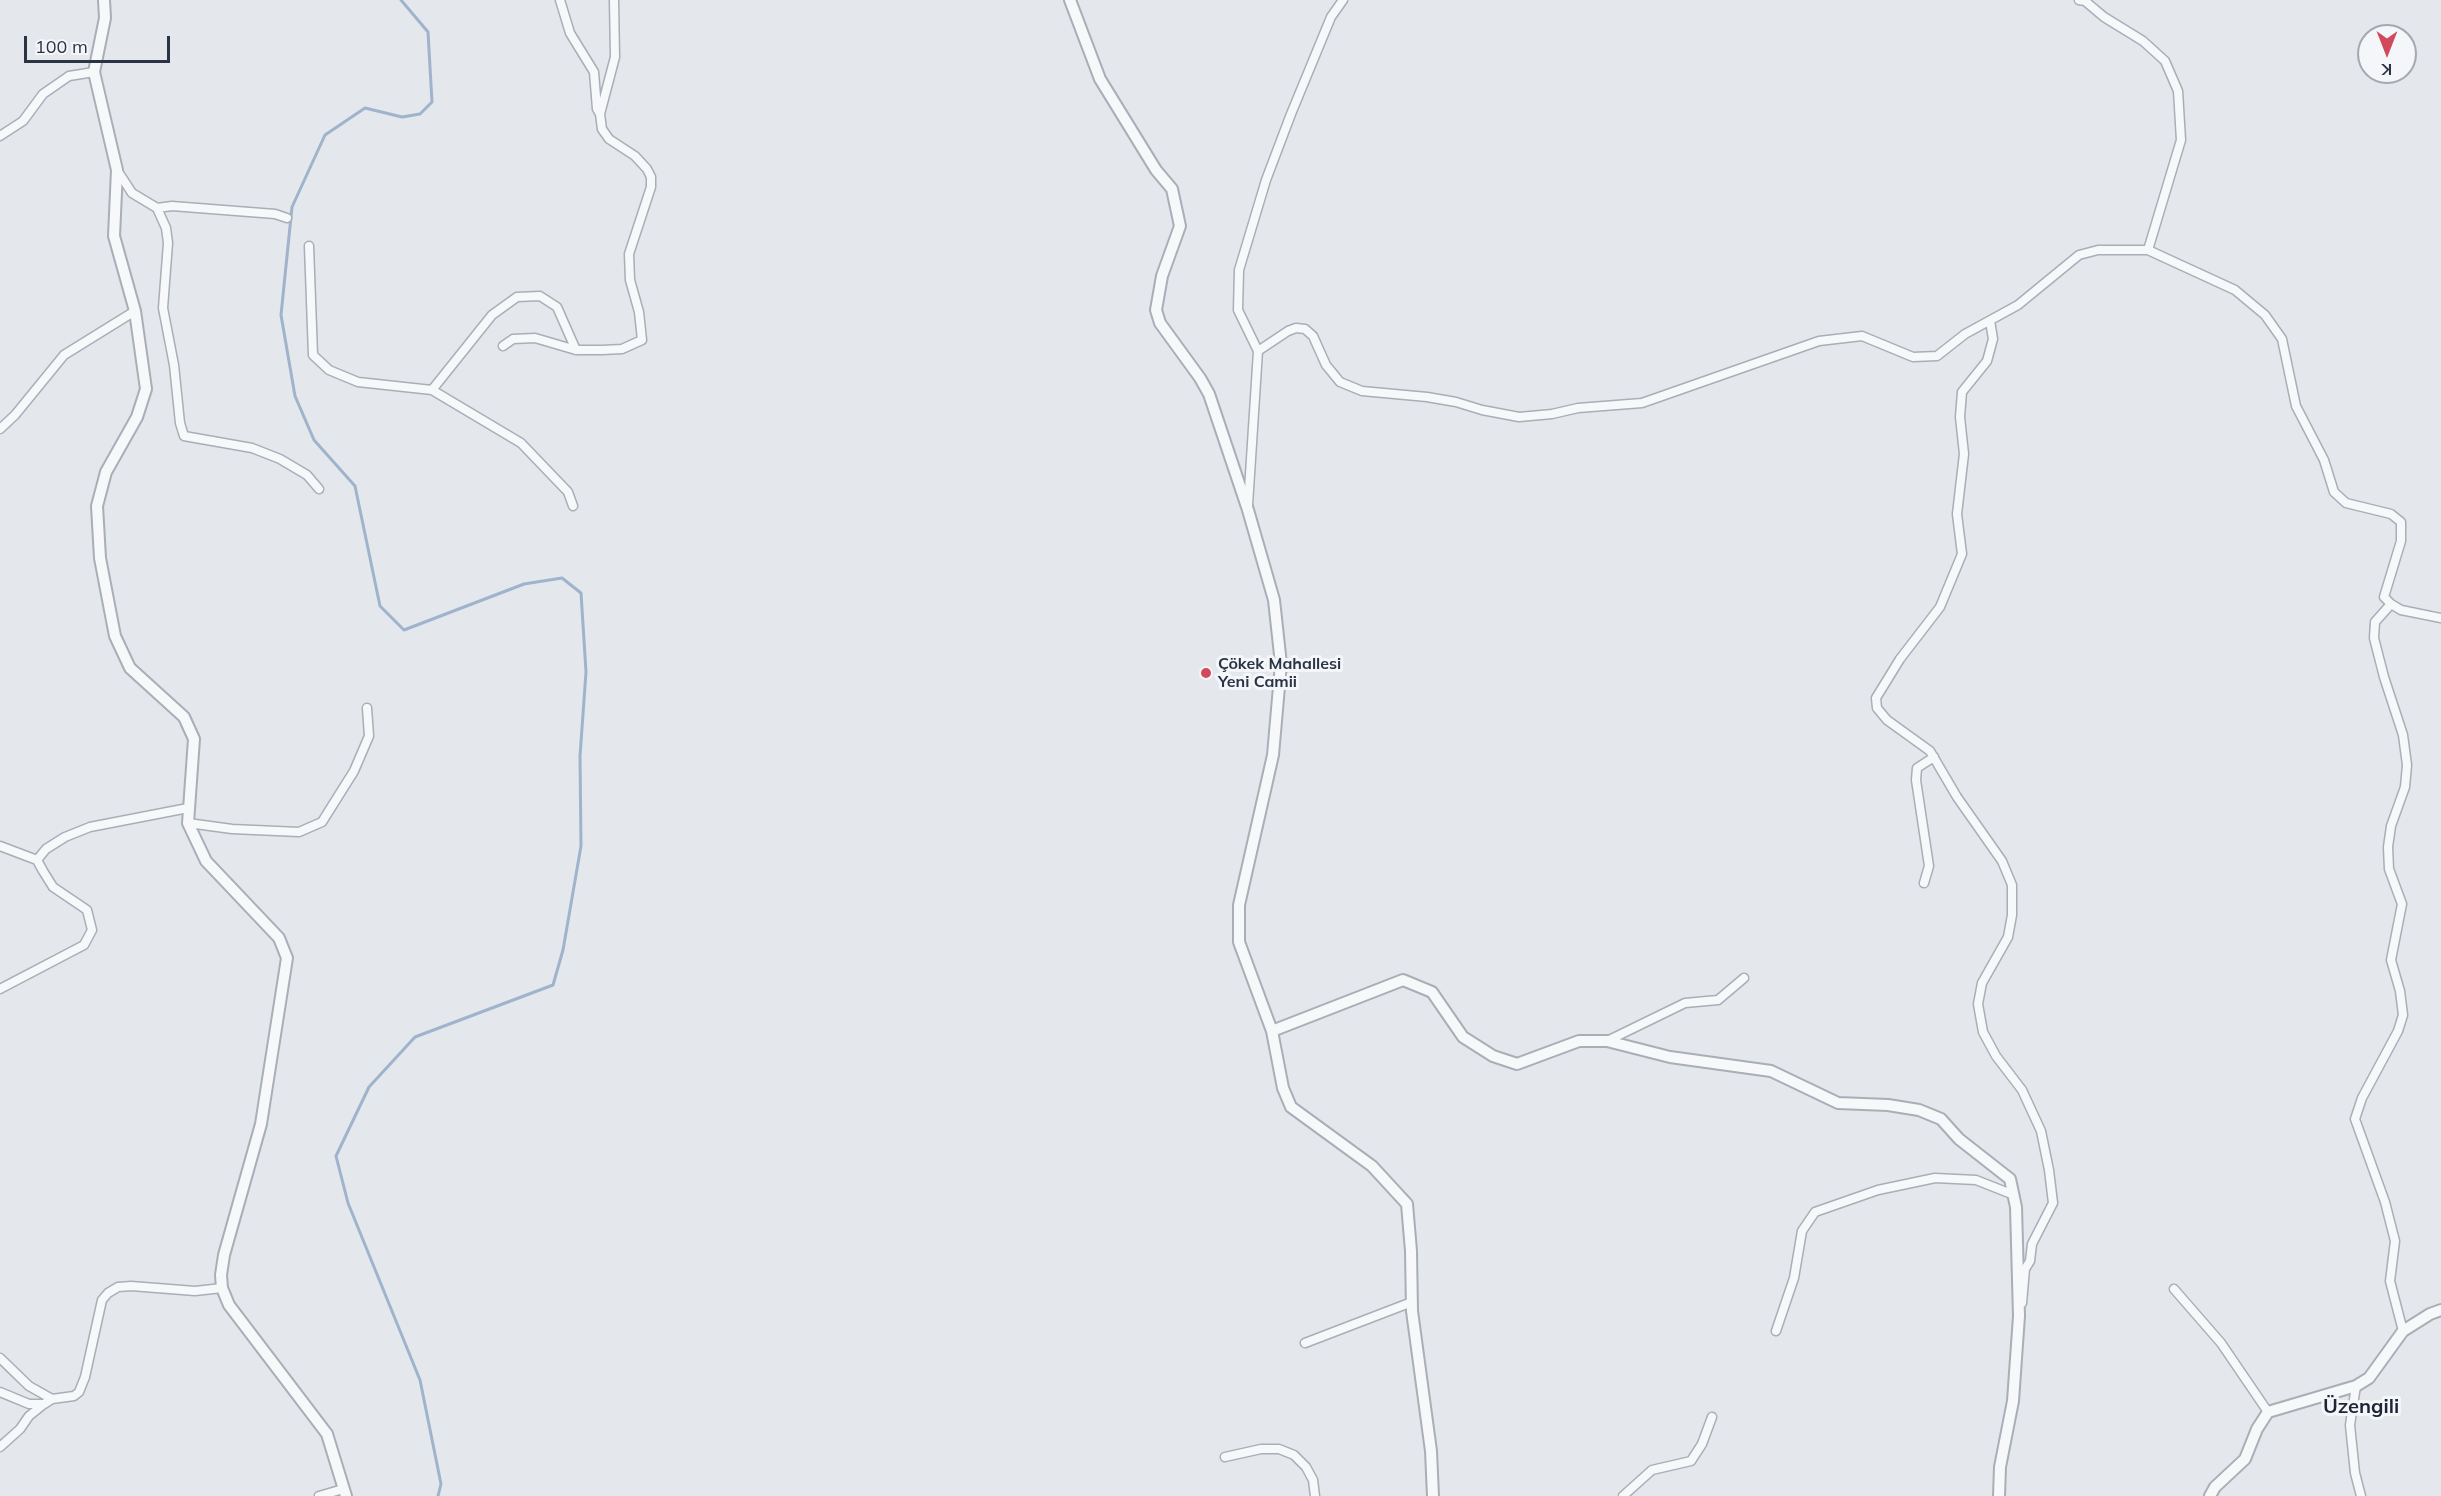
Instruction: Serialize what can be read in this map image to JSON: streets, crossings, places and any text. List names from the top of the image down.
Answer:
{
  "districts": ["Üzengili"],
  "places": ["Çökek Mahallesi Yeni Camii"],
  "scale_bar": "100 m",
  "north": "bottom"
}
